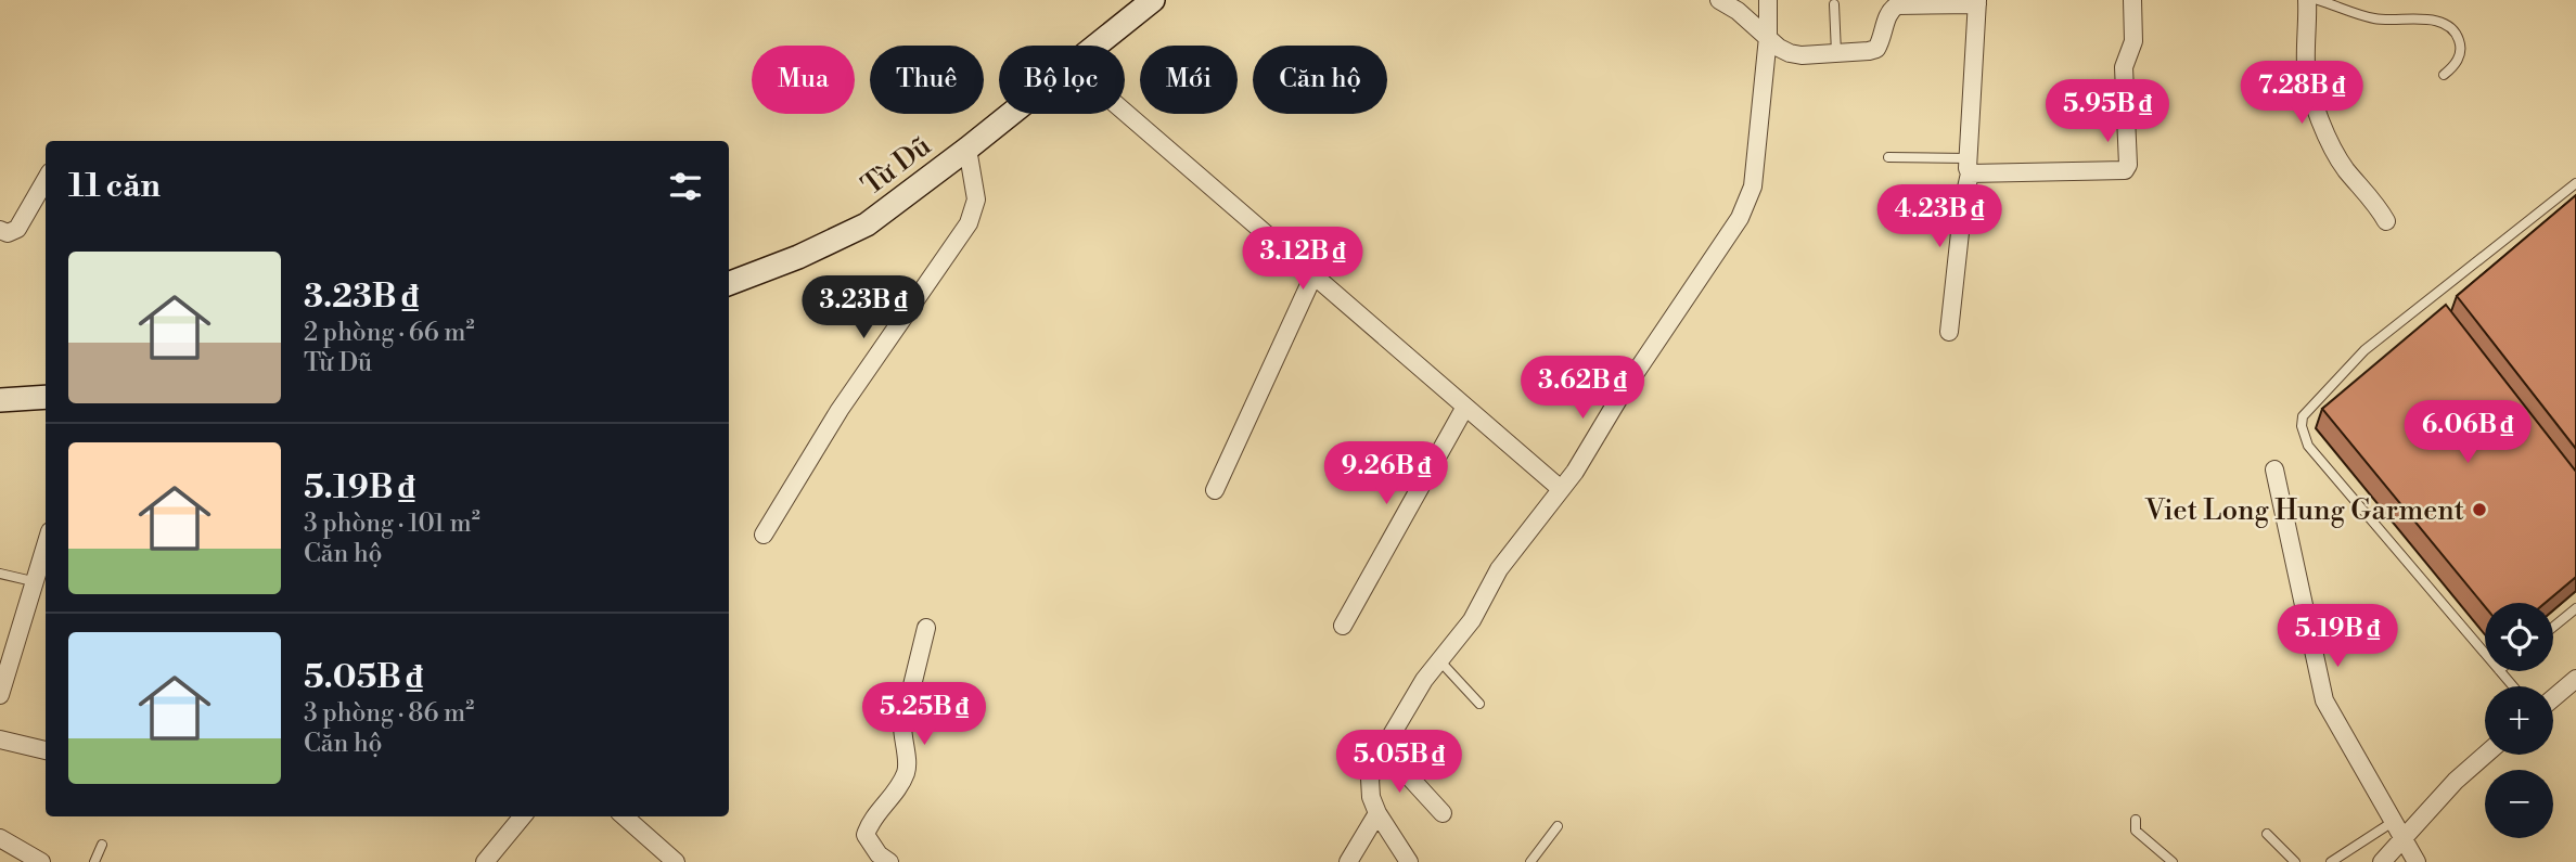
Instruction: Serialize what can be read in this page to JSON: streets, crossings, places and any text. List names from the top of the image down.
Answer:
{
  "streets": {
    "main road": ["Từ Dũ"]
  },
  "places": ["Viet Long Hung Garment"],
  "page": {
    "chip": [
      "Mua",
      "Thuê",
      "Bộ lọc",
      "Mới",
      "Căn hộ"
    ],
    "price": [
      "7.28B ₫",
      "5.95B ₫",
      "4.23B ₫",
      "3.12B ₫",
      "3.23B ₫",
      "3.62B ₫",
      "6.06B ₫",
      "9.26B ₫",
      "5.19B ₫",
      "5.25B ₫",
      "5.05B ₫"
    ],
    "heading": "11 căn",
    "list": [
      {
        "name": "3.23B ₫",
        "note": "2 phòng · 66 m² · Từ Dũ"
      },
      {
        "name": "5.19B ₫",
        "note": "3 phòng · 101 m² · Căn hộ"
      },
      {
        "name": "5.05B ₫",
        "note": "3 phòng · 86 m² · Căn hộ"
      }
    ],
    "map_buttons": ["+", "−"]
  }
}
